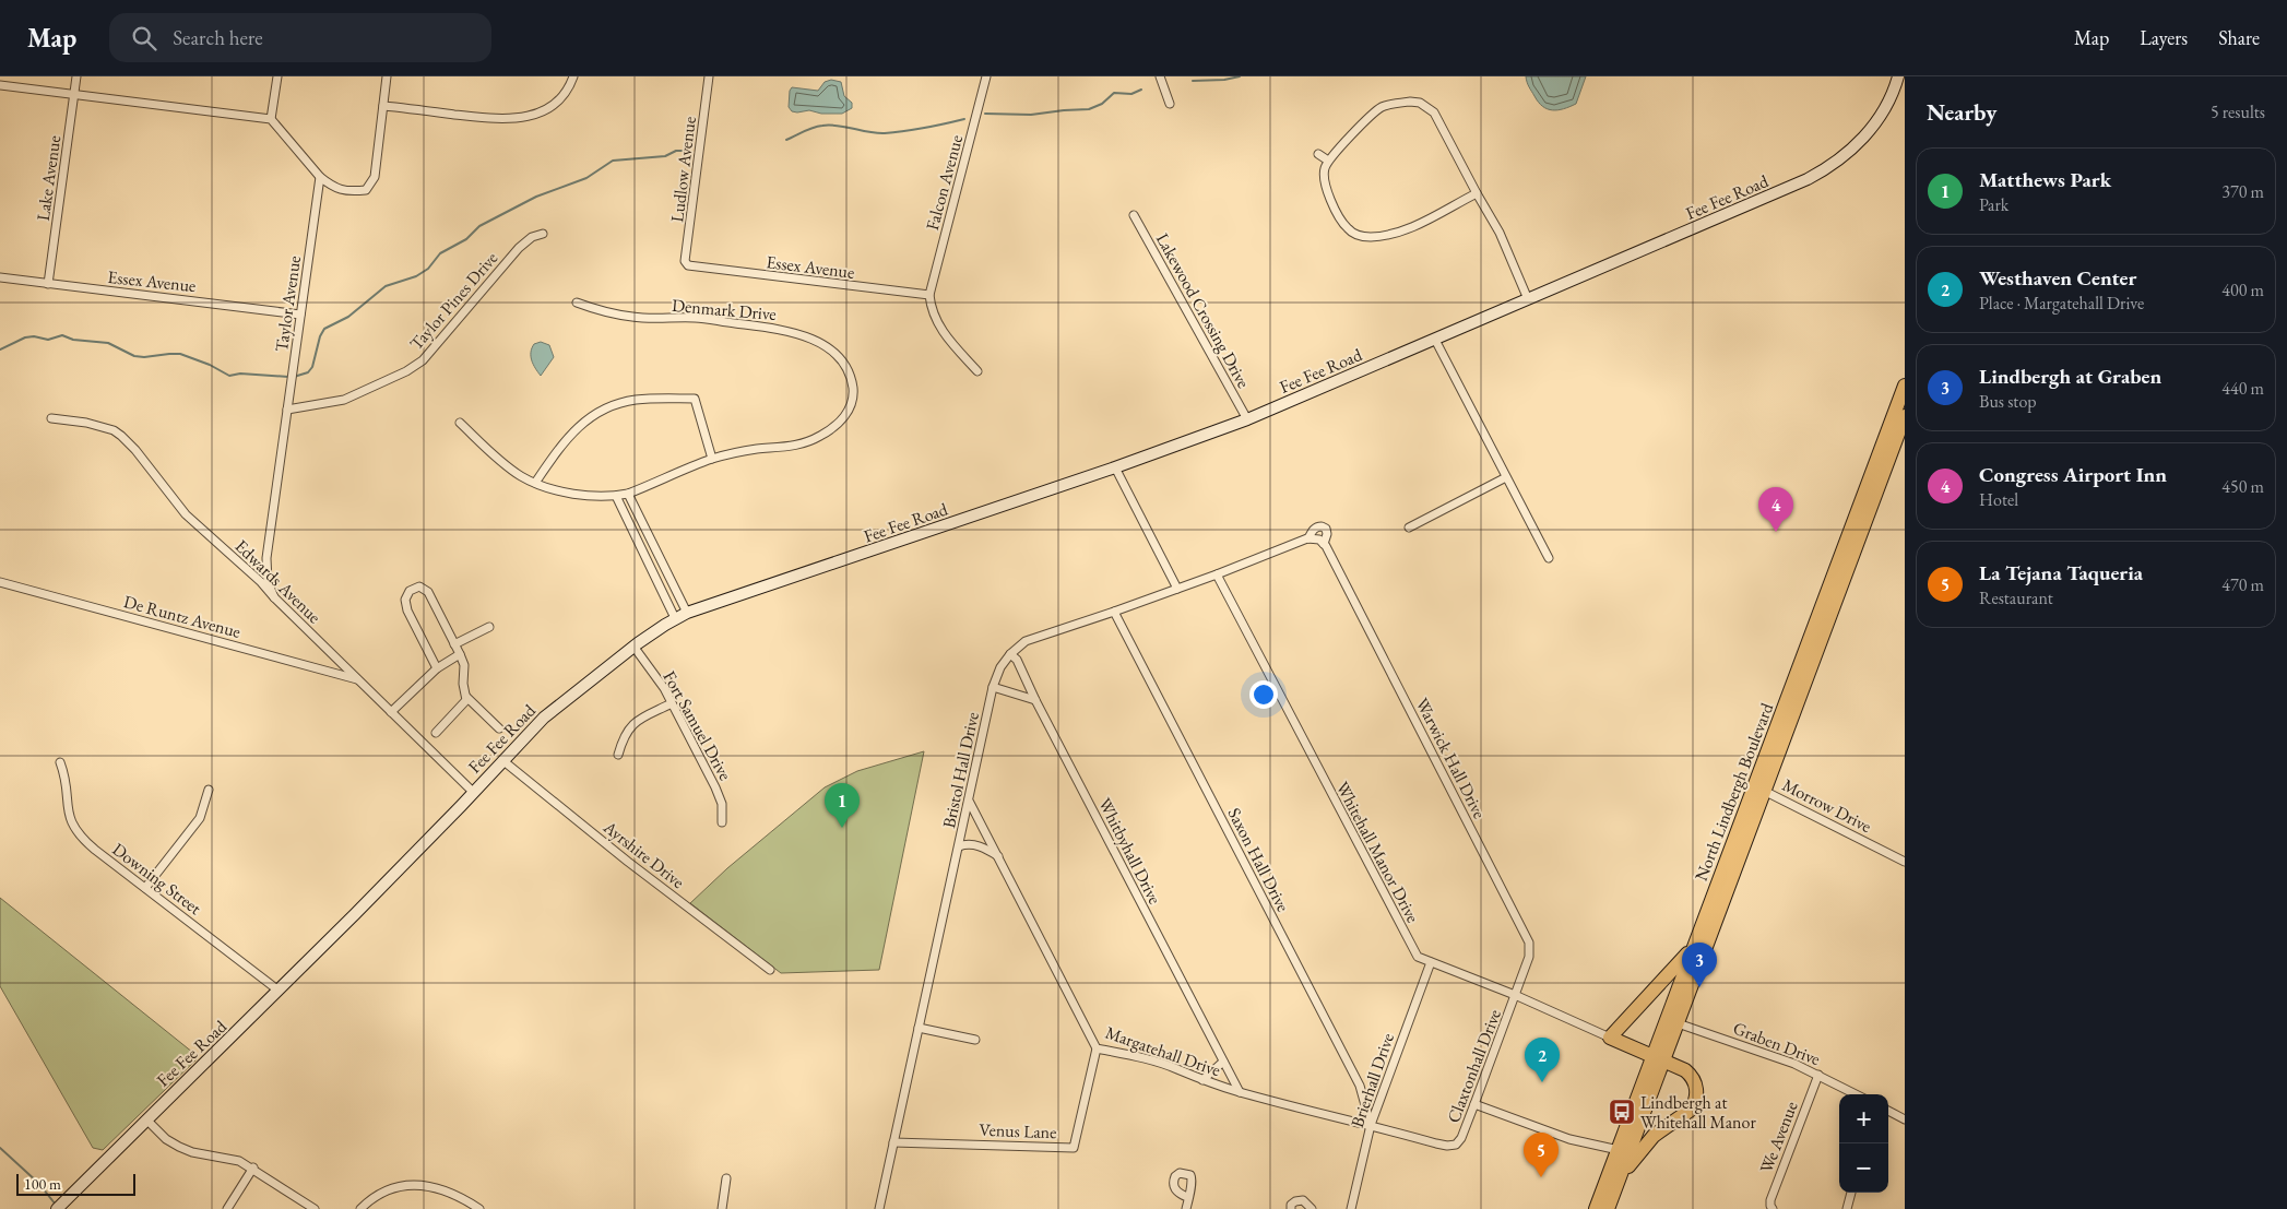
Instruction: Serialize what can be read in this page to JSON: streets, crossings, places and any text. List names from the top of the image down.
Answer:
{
  "streets": {
    "highway": ["North Lindbergh Boulevard"],
    "street": [
      "Ludlow Avenue",
      "Lake Avenue",
      "Falcon Avenue",
      "Fee Fee Road",
      "Essex Avenue",
      "Taylor Pines Drive",
      "Taylor Avenue",
      "Denmark Drive",
      "Lakewood Crossing Drive",
      "Edwards Avenue",
      "De Runtz Avenue",
      "Fort Samuel Drive",
      "Warwick Hall Drive",
      "Bristol Hall Drive",
      "Morrow Drive",
      "Whitbyhall Drive",
      "Whitehall Manor Drive",
      "Ayrshire Drive",
      "Saxon Hall Drive",
      "Downing Street",
      "Graben Drive",
      "Margatehall Drive",
      "Claxtonhall Drive",
      "Brierhall Drive",
      "Venus Lane",
      "We Avenue"
    ]
  },
  "crossings": [
    ["Ludlow Avenue", "Essex Avenue"],
    ["Lake Avenue", "Essex Avenue"],
    ["Falcon Avenue", "Essex Avenue"],
    ["Fee Fee Road", "Lakewood Crossing Drive"],
    ["Fee Fee Road", "Edwards Avenue"],
    ["Fee Fee Road", "Fort Samuel Drive"],
    ["Fee Fee Road", "Ayrshire Drive"],
    ["Fee Fee Road", "Downing Street"],
    ["Essex Avenue", "Taylor Avenue"],
    ["Taylor Pines Drive", "Taylor Avenue"],
    ["Taylor Avenue", "Edwards Avenue"],
    ["Edwards Avenue", "De Runtz Avenue"],
    ["Warwick Hall Drive", "Bristol Hall Drive"],
    ["Warwick Hall Drive", "Whitehall Manor Drive"],
    ["Warwick Hall Drive", "Claxtonhall Drive"],
    ["Bristol Hall Drive", "Whitbyhall Drive"],
    ["Bristol Hall Drive", "Whitehall Manor Drive"],
    ["Bristol Hall Drive", "Saxon Hall Drive"],
    ["Bristol Hall Drive", "Margatehall Drive"],
    ["Bristol Hall Drive", "Venus Lane"],
    ["North Lindbergh Boulevard", "Morrow Drive"],
    ["North Lindbergh Boulevard", "Graben Drive"],
    ["Whitbyhall Drive", "Margatehall Drive"],
    ["Whitehall Manor Drive", "Claxtonhall Drive"],
    ["Whitehall Manor Drive", "Brierhall Drive"],
    ["Saxon Hall Drive", "Margatehall Drive"],
    ["Saxon Hall Drive", "Brierhall Drive"],
    ["Graben Drive", "We Avenue"],
    ["Margatehall Drive", "Claxtonhall Drive"],
    ["Margatehall Drive", "Brierhall Drive"],
    ["Margatehall Drive", "Venus Lane"]
  ],
  "places": {
    "bus stop": ["Lindbergh at Whitehall Manor"]
  },
  "scale_bar": "100 m",
  "page": {
    "header": "Map",
    "search": "Search here",
    "nav": ["Map", "Layers", "Share"],
    "heading": ["Nearby", "5 results"],
    "list": [
      {
        "mark": "1",
        "name": "Matthews Park",
        "note": "Park",
        "value": "370 m"
      },
      {
        "mark": "2",
        "name": "Westhaven Center",
        "note": "Place · Margatehall Drive",
        "value": "400 m"
      },
      {
        "mark": "3",
        "name": "Lindbergh at Graben",
        "note": "Bus stop",
        "value": "440 m"
      },
      {
        "mark": "4",
        "name": "Congress Airport Inn",
        "note": "Hotel",
        "value": "450 m"
      },
      {
        "mark": "5",
        "name": "La Tejana Taqueria",
        "note": "Restaurant",
        "value": "470 m"
      }
    ],
    "pins": [
      "4",
      "1",
      "3",
      "2",
      "5"
    ],
    "map_buttons": ["+", "−"],
    "scale": "100 m"
  }
}
